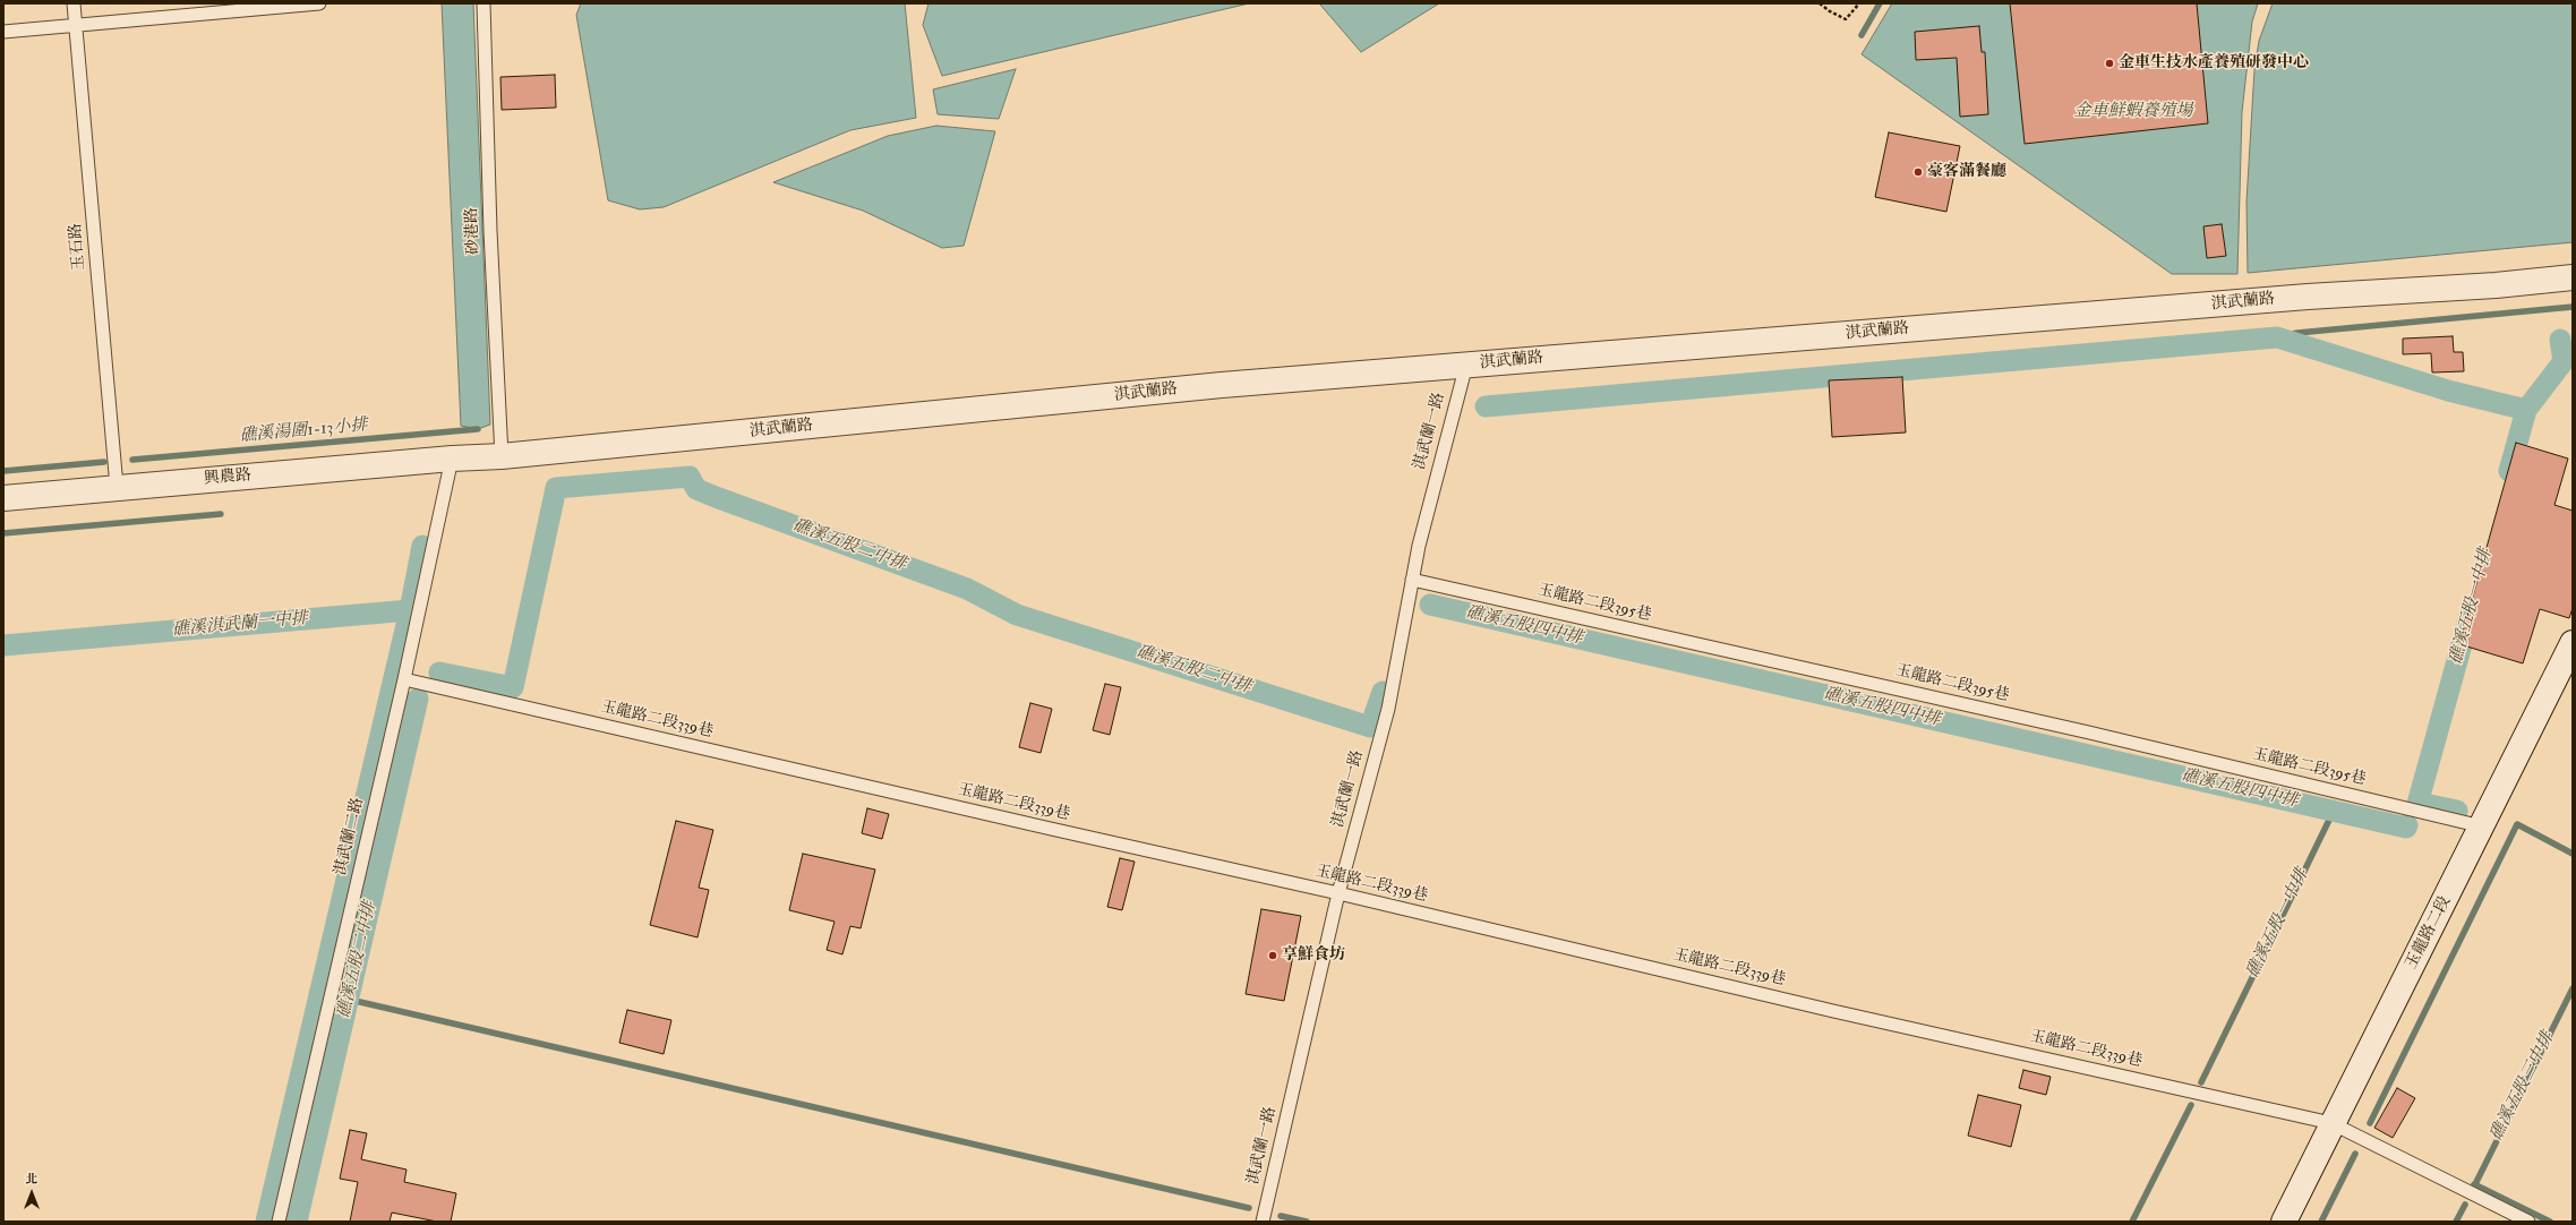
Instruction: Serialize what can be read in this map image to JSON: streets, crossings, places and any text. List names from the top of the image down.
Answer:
{
  "streets": {
    "street": ["淇武蘭路", "興農路", "玉龍路二段"],
    "lane": [
      "砂港路",
      "玉石路",
      "淇武蘭一路",
      "玉龍路二段395巷",
      "玉龍路二段339巷",
      "淇武蘭二路"
    ]
  },
  "crossings": [
    ["砂港路", "淇武蘭路"],
    ["玉石路", "興農路"],
    ["淇武蘭路", "淇武蘭一路"],
    ["淇武蘭路", "興農路"],
    ["淇武蘭路", "淇武蘭二路"],
    ["淇武蘭一路", "玉龍路二段395巷"],
    ["淇武蘭一路", "玉龍路二段339巷"],
    ["興農路", "淇武蘭二路"],
    ["玉龍路二段395巷", "玉龍路二段"],
    ["玉龍路二段339巷", "淇武蘭二路"],
    ["玉龍路二段339巷", "玉龍路二段"]
  ],
  "water": [
    "金車鮮蝦養殖場",
    "礁溪湯圍1-13小排",
    "礁溪五股二中排",
    "礁溪五股一中排",
    "礁溪淇武蘭一中排",
    "礁溪五股四中排",
    "礁溪五股三中排"
  ],
  "places": ["金車生技水產養殖研發中心", "豪客滿餐廳", "享鮮食坊"],
  "north": "top"
}
